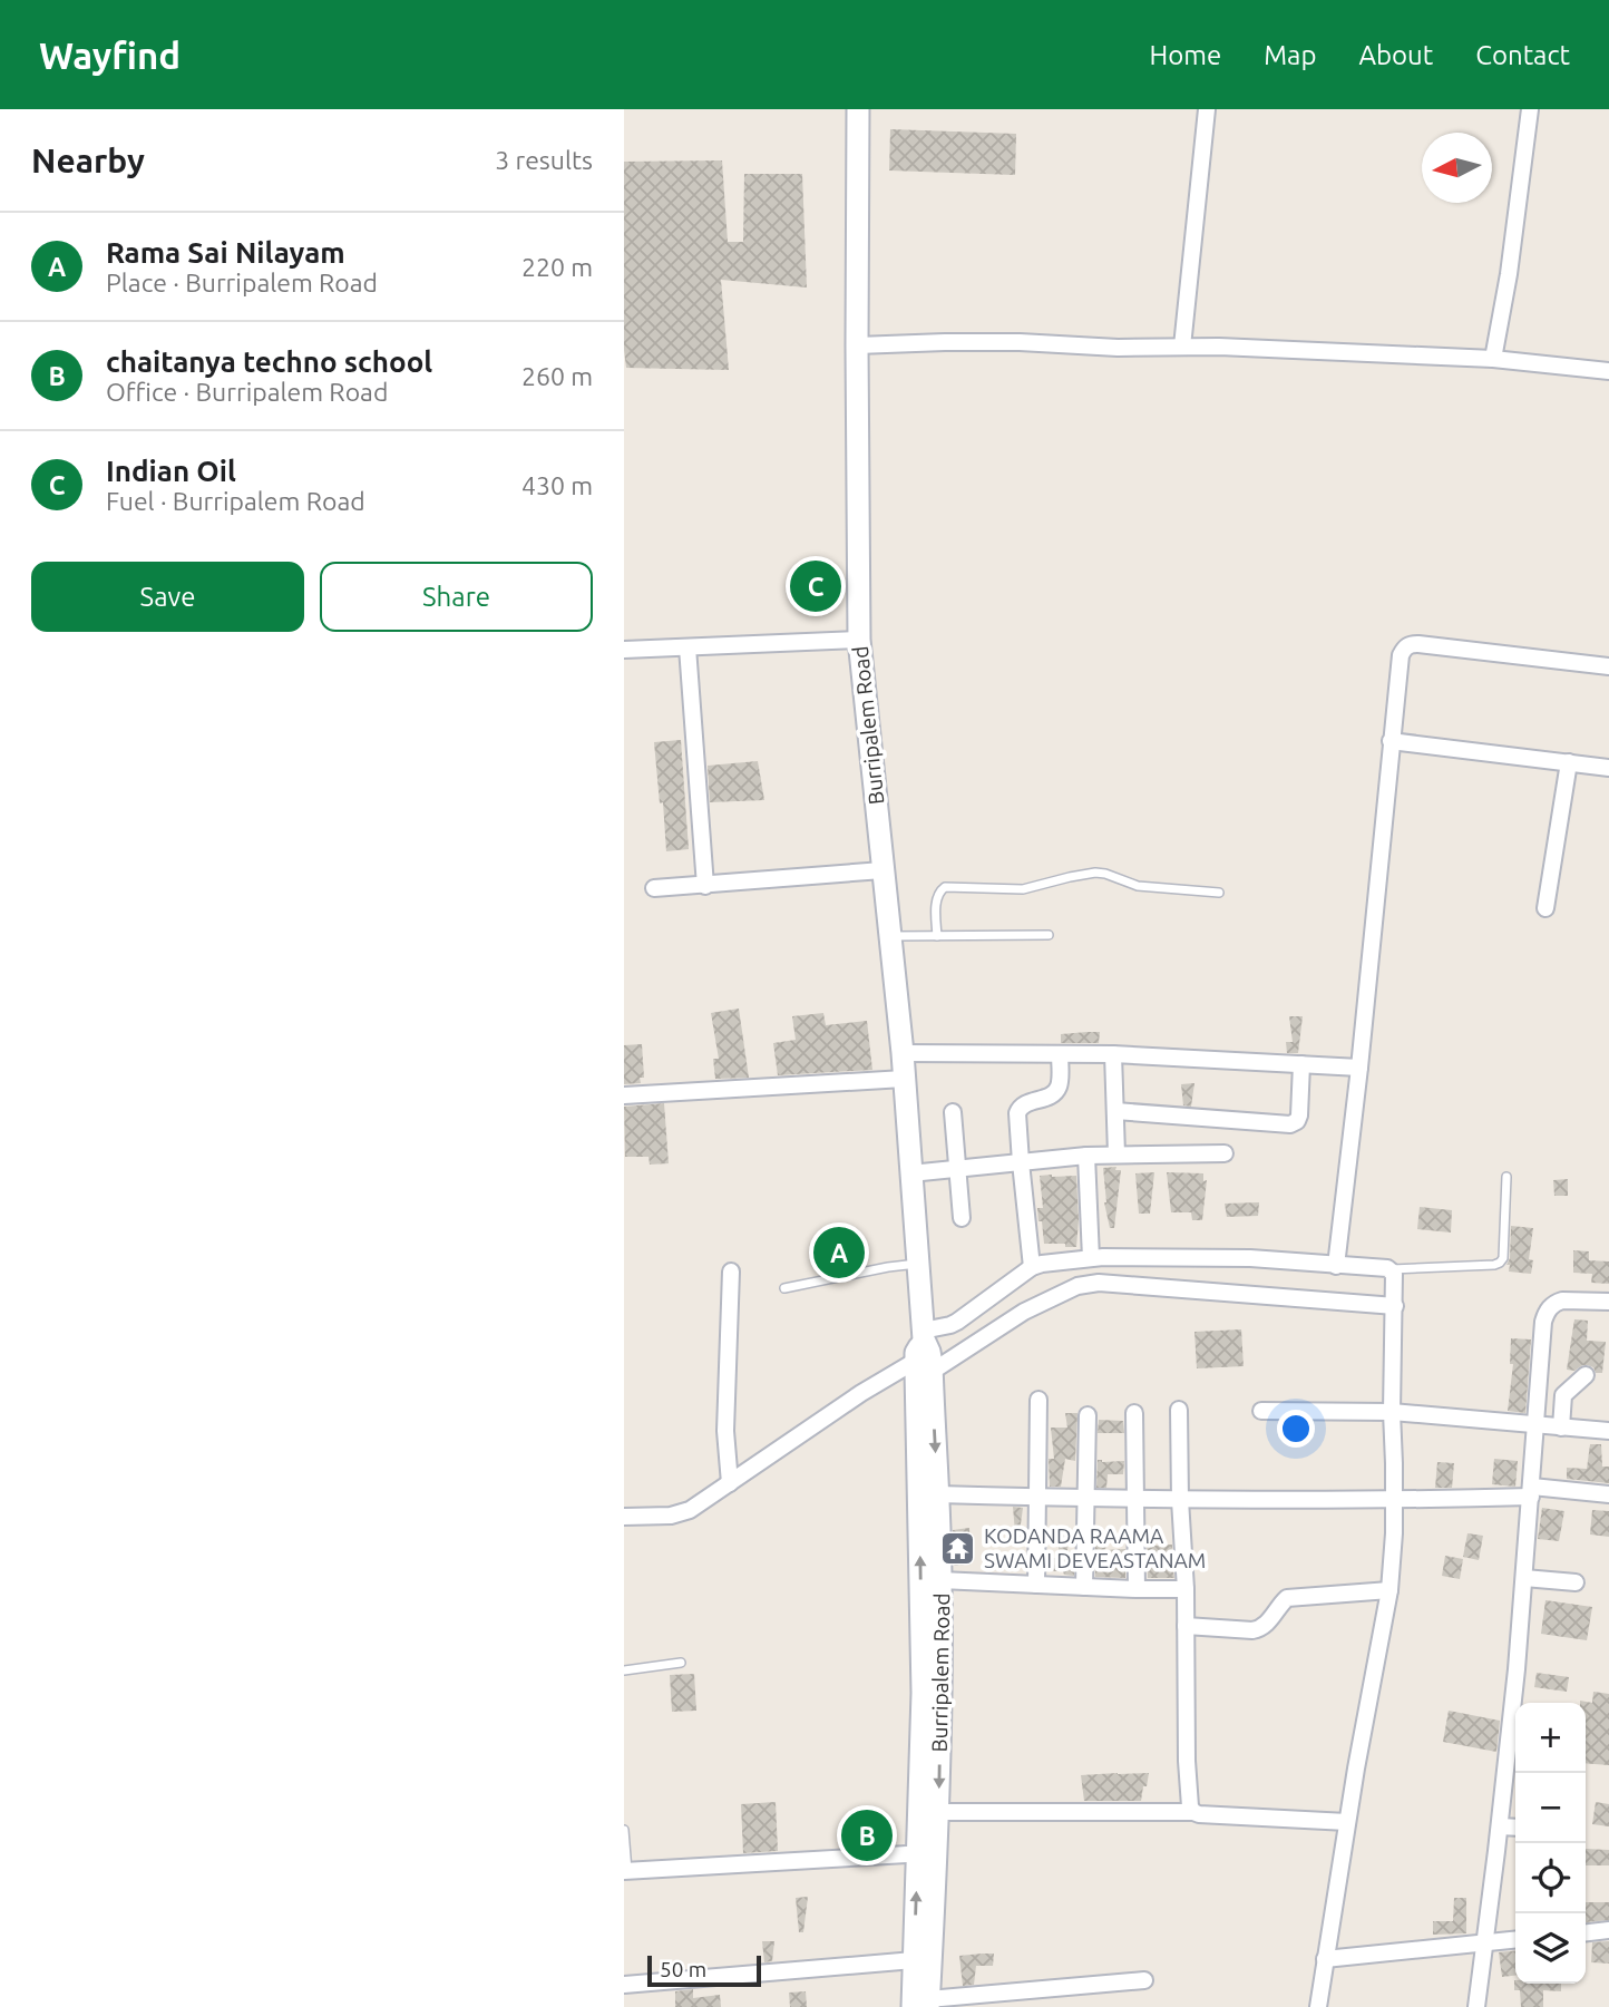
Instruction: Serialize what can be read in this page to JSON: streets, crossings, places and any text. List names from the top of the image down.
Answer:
{
  "streets": {
    "main road": ["Burripalem Road"]
  },
  "places": {
    "temple": ["KODANDA RAAMA SWAMI DEVEASTANAM"]
  },
  "scale_bar": "50 m",
  "north": "left",
  "page": {
    "header": "Wayfind",
    "nav": [
      "Home",
      "Map",
      "About",
      "Contact"
    ],
    "heading": ["Nearby", "3 results"],
    "list": [
      {
        "mark": "A",
        "name": "Rama Sai Nilayam",
        "note": "Place · Burripalem Road",
        "value": "220 m"
      },
      {
        "mark": "B",
        "name": "chaitanya techno school",
        "note": "Office · Burripalem Road",
        "value": "260 m"
      },
      {
        "mark": "C",
        "name": "Indian Oil",
        "note": "Fuel · Burripalem Road",
        "value": "430 m"
      }
    ],
    "buttons": ["Save", "Share"],
    "pins": ["C", "A", "B"],
    "map_buttons": ["+", "−"],
    "scale": "50 m"
  }
}
